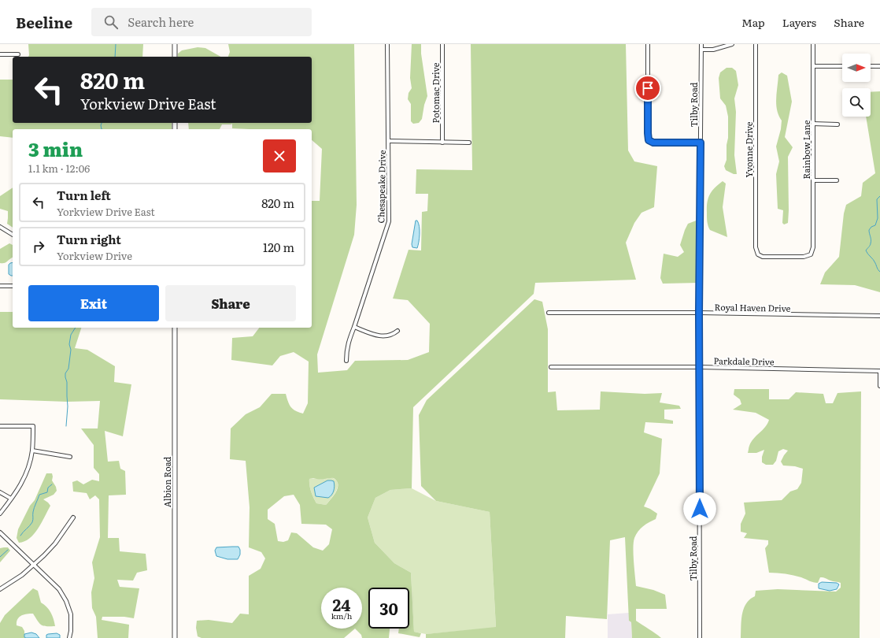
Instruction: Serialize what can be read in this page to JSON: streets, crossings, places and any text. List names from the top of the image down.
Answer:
{
  "streets": {
    "street": [
      "Potomac Drive",
      "Tilby Road",
      "Yvonne Drive",
      "Rainbow Lane",
      "Chesapeake Drive",
      "Royal Haven Drive",
      "Parkdale Drive",
      "Albion Road"
    ]
  },
  "crossings": [
    ["Tilby Road", "Royal Haven Drive"],
    ["Tilby Road", "Parkdale Drive"],
    ["Yvonne Drive", "Rainbow Lane"]
  ],
  "north": "right",
  "page": {
    "header": "Beeline",
    "search": "Search here",
    "nav": ["Map", "Layers", "Share"],
    "turn": ["820 m", "Yorkview Drive East"],
    "heading": ["3 min", "1.1 km · 12:06"],
    "list": [
      {
        "name": "Turn left",
        "note": "Yorkview Drive East",
        "value": "820 m"
      },
      {
        "name": "Turn right",
        "note": "Yorkview Drive",
        "value": "120 m"
      }
    ],
    "buttons": ["Exit", "Share"],
    "speed": "24 km/h",
    "limit": "30"
  }
}
